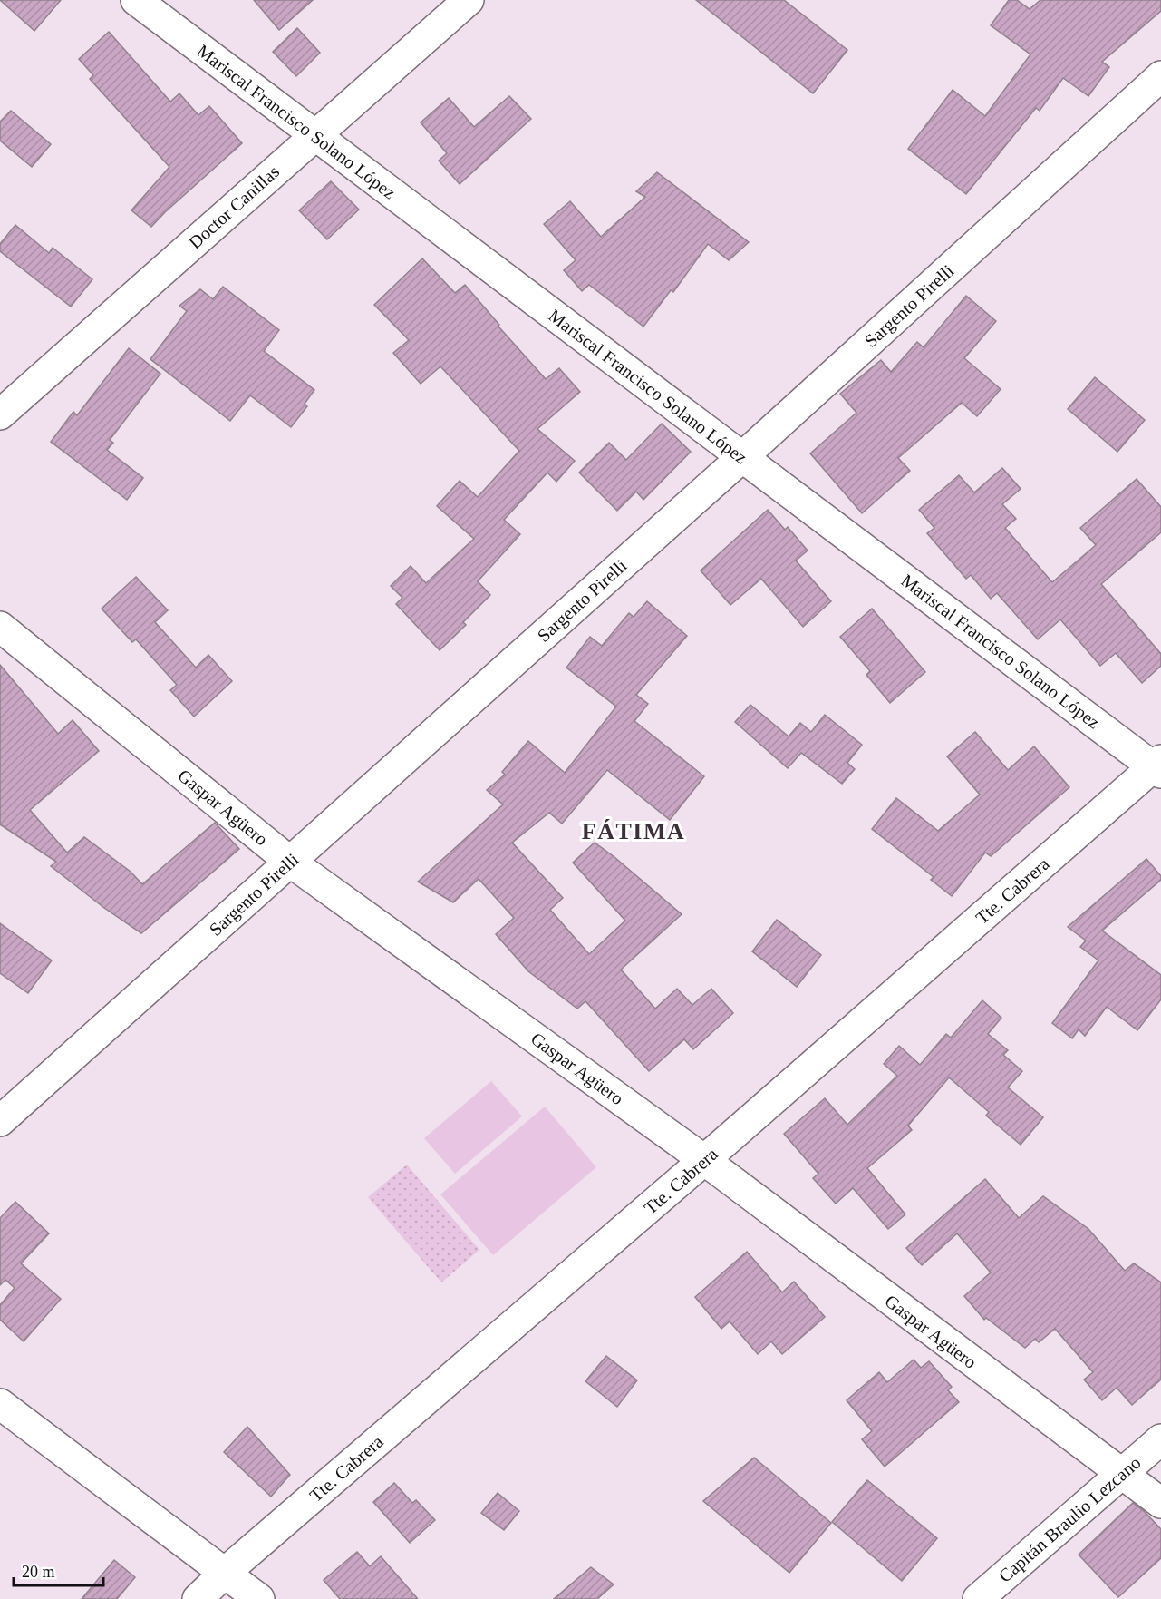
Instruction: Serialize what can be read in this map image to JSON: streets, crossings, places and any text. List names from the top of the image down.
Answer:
{
  "streets": {
    "street": [
      "Mariscal Francisco Solano López",
      "Doctor Canillas",
      "Sargento Pirelli",
      "Gaspar Agüero",
      "Tte. Cabrera",
      "Capitán Braulio Lezcano"
    ]
  },
  "crossings": [
    ["Mariscal Francisco Solano López", "Doctor Canillas"],
    ["Mariscal Francisco Solano López", "Sargento Pirelli"],
    ["Mariscal Francisco Solano López", "Tte. Cabrera"],
    ["Sargento Pirelli", "Gaspar Agüero"],
    ["Gaspar Agüero", "Tte. Cabrera"],
    ["Gaspar Agüero", "Capitán Braulio Lezcano"]
  ],
  "districts": ["FÁTIMA"],
  "scale_bar": "20 m"
}
